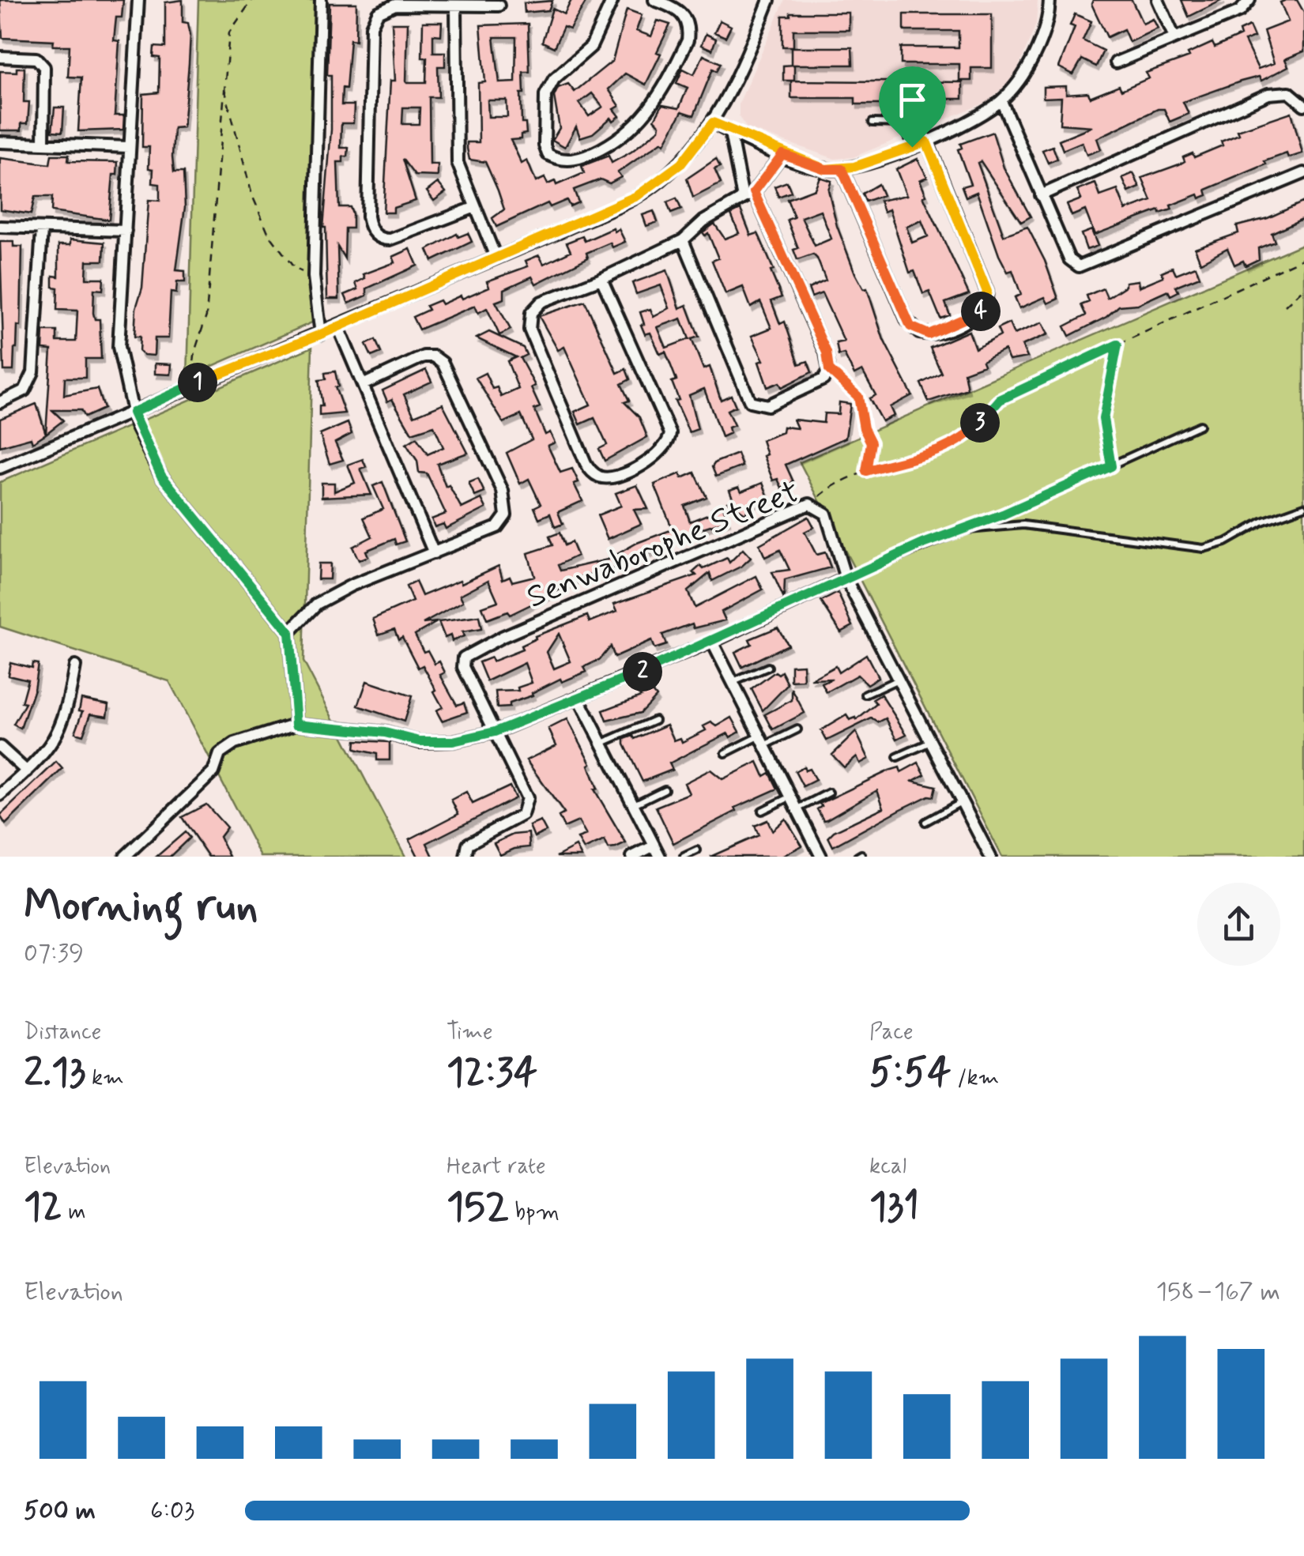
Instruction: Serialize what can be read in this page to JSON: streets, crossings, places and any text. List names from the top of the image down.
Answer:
{
  "streets": {
    "street": ["Senwaborophe Street"]
  },
  "page": {
    "pins": [
      "4",
      "1",
      "3",
      "2"
    ],
    "heading": ["Morning run", "07:39"],
    "stats": [
      ["Distance", "2.13 km"],
      ["Time", "12:34"],
      ["Pace", "5:54 /km"],
      ["Elevation", "12 m"],
      ["Heart rate", "152 bpm"],
      ["kcal", "131"]
    ],
    "chart": ["Elevation", "158–167 m"],
    "list": [
      {
        "name": "500 m",
        "note": "6:03"
      }
    ]
  }
}
